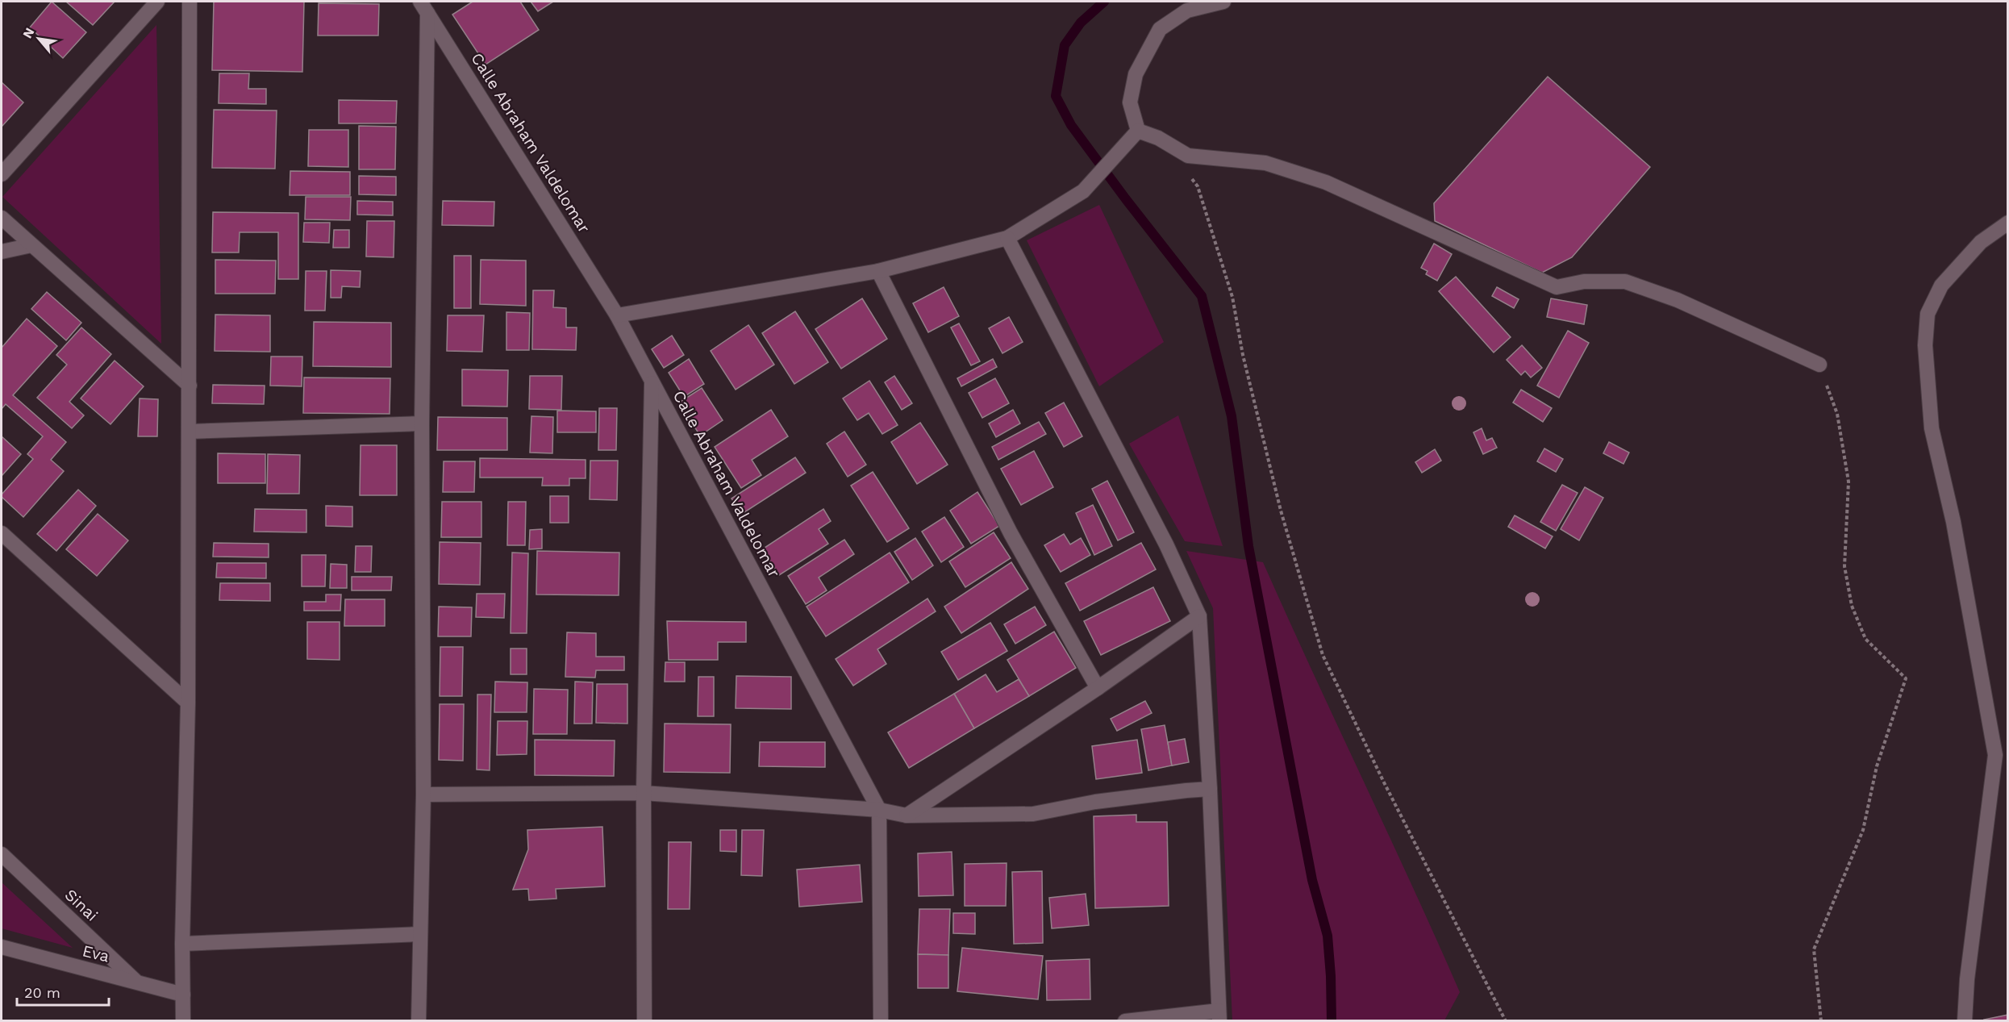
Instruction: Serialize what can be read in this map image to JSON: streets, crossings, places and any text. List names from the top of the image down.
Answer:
{
  "streets": {
    "street": ["Calle Abraham Valdelomar", "Sinai", "Eva"]
  },
  "crossings": [
    ["Sinai", "Eva"]
  ],
  "scale_bar": "20 m",
  "north": "top left"
}
